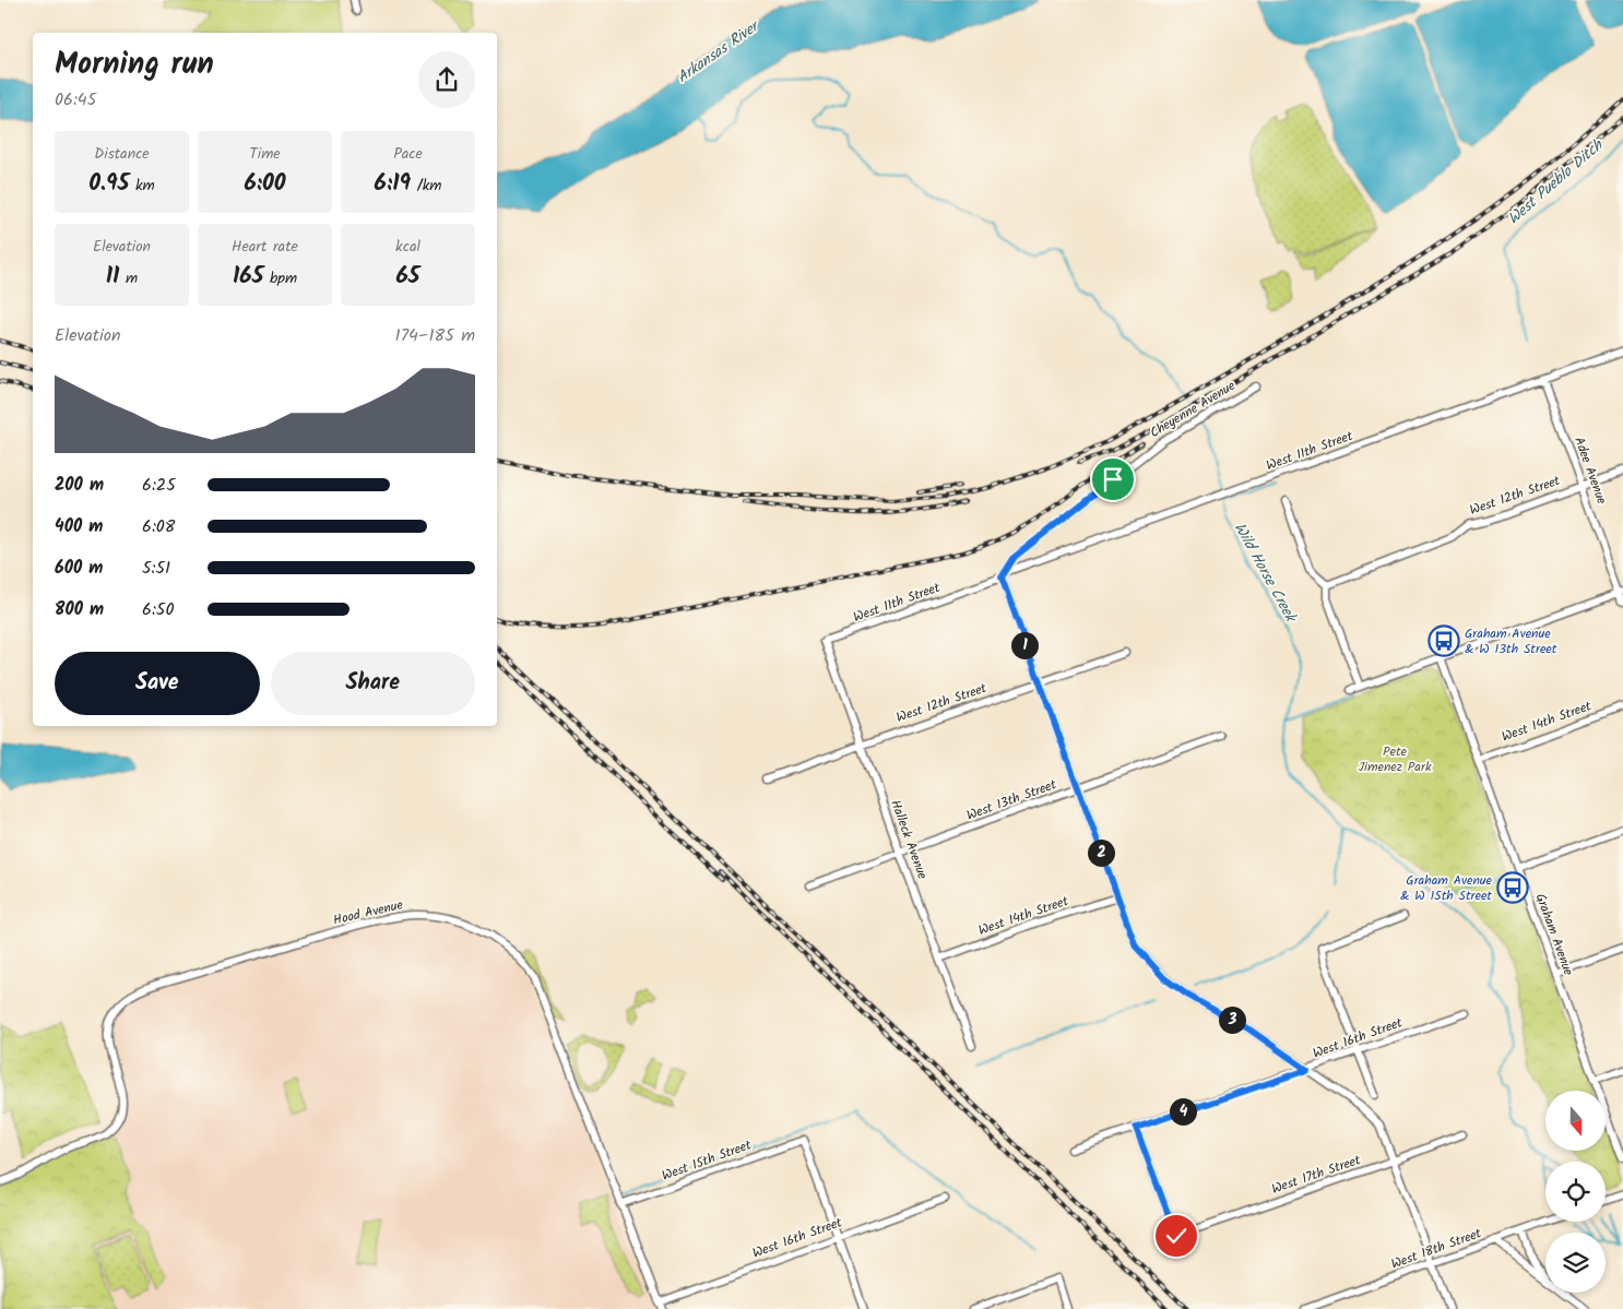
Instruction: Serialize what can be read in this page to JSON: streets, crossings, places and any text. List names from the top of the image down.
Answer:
{
  "streets": {
    "street": [
      "Cheyenne Avenue",
      "West 11th Street",
      "Adee Avenue",
      "West 12th Street",
      "West 14th Street",
      "West 13th Street",
      "Halleck Avenue",
      "Hood Avenue",
      "Graham Avenue",
      "West 16th Street",
      "West 15th Street",
      "West 17th Street",
      "West 18th Street"
    ]
  },
  "crossings": [
    ["Cheyenne Avenue", "West 11th Street"],
    ["West 11th Street", "Adee Avenue"],
    ["West 11th Street", "Halleck Avenue"],
    ["Adee Avenue", "West 12th Street"],
    ["West 12th Street", "Halleck Avenue"],
    ["West 14th Street", "Halleck Avenue"],
    ["West 14th Street", "Graham Avenue"],
    ["West 13th Street", "Halleck Avenue"],
    ["Hood Avenue", "West 16th Street"],
    ["Hood Avenue", "West 15th Street"],
    ["West 16th Street", "West 15th Street"],
    ["West 16th Street", "West 17th Street"]
  ],
  "water": ["Arkansas River", "West Pueblo Ditch", "Wild Horse Creek"],
  "parks": ["Pete Jimenez Park"],
  "places": {
    "bus stop": ["Graham Avenue & W 13th Street", "Graham Avenue & W 15th Street"]
  },
  "north": "bottom",
  "page": {
    "heading": ["Morning run", "06:45"],
    "stats": [
      ["Distance", "0.95 km"],
      ["Time", "6:00"],
      ["Pace", "6:19 /km"],
      ["Elevation", "11 m"],
      ["Heart rate", "165 bpm"],
      ["kcal", "65"]
    ],
    "chart": ["Elevation", "174–185 m"],
    "list": [
      {
        "name": "200 m",
        "note": "6:25"
      },
      {
        "name": "400 m",
        "note": "6:08"
      },
      {
        "name": "600 m",
        "note": "5:51"
      },
      {
        "name": "800 m",
        "note": "6:50"
      }
    ],
    "pins": [
      "1",
      "2",
      "3",
      "4"
    ],
    "buttons": ["Save", "Share"]
  }
}
